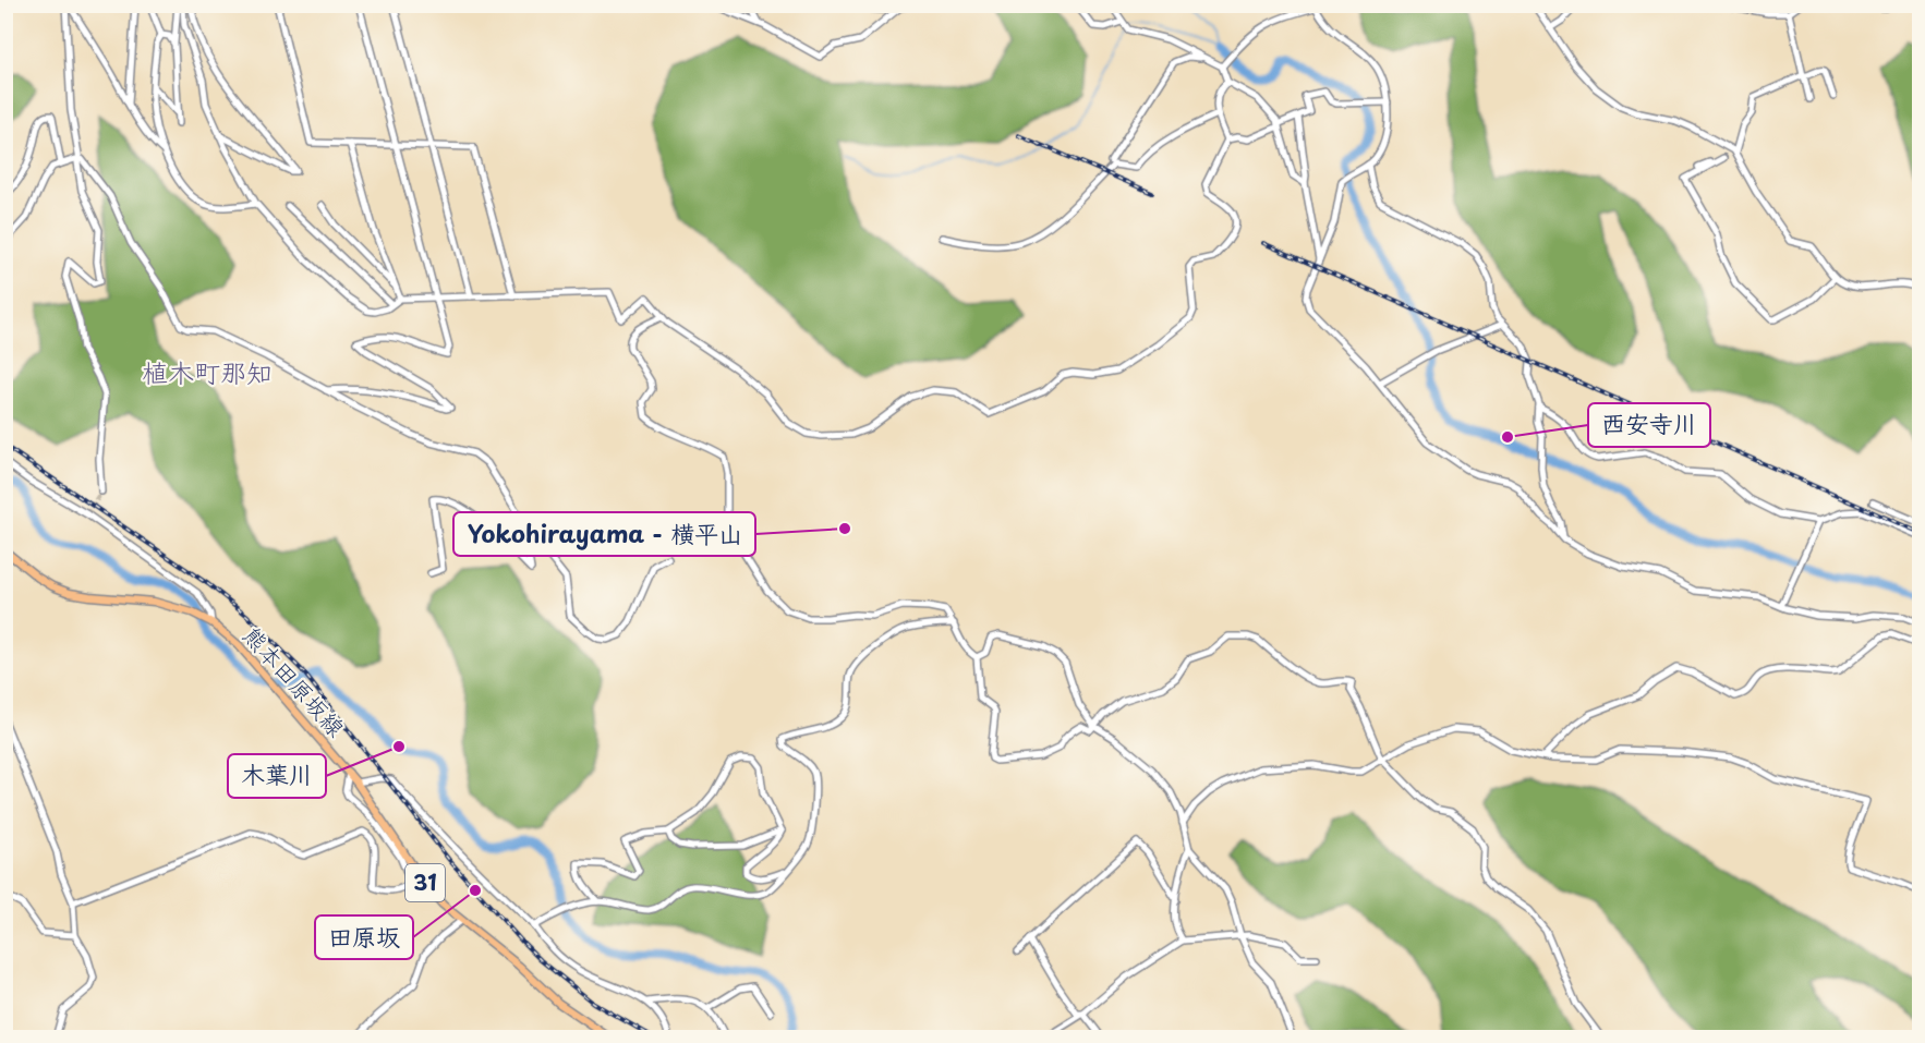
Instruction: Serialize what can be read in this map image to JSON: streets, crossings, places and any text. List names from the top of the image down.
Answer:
{
  "streets": {
    "main road": ["熊本田原坂線", "31"]
  },
  "districts": ["植木町那知"],
  "places": [
    "西安寺川",
    "Yokohirayama - 横平山",
    "木葉川",
    "田原坂"
  ]
}
